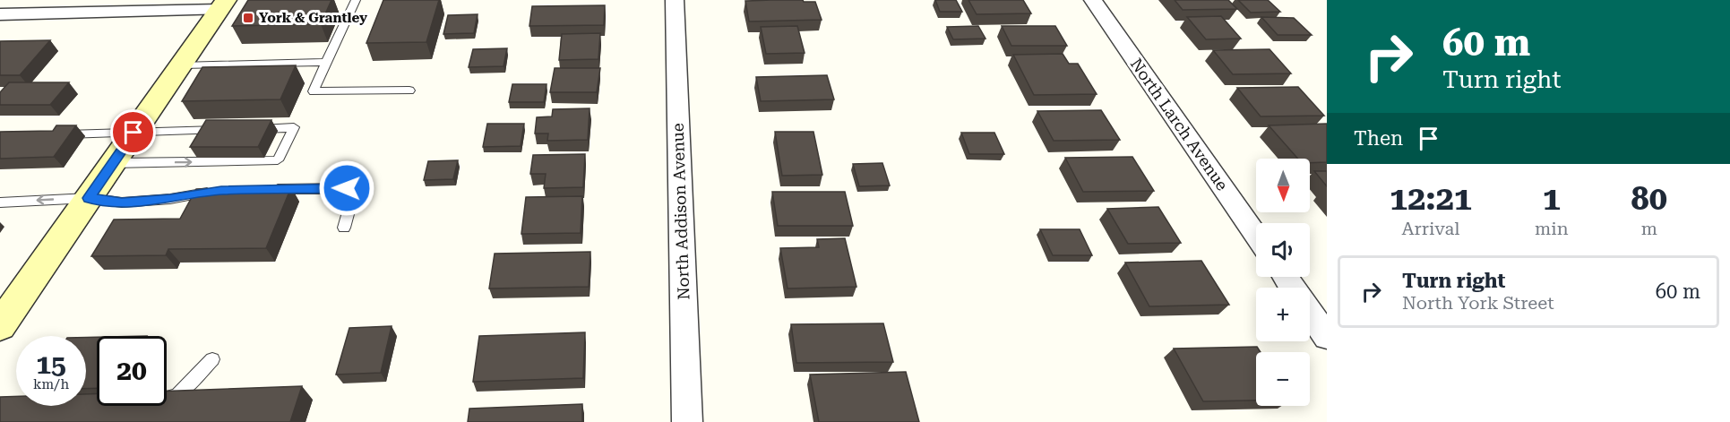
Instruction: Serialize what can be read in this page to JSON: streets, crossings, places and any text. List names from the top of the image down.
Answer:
{
  "streets": {
    "street": ["North Larch Avenue", "North Addison Avenue"]
  },
  "places": {
    "transit": ["York & Grantley"]
  },
  "north": "bottom",
  "page": {
    "turn": ["60 m", "Turn right"],
    "then": "Then",
    "map_buttons": ["+", "−"],
    "eta": [
      "12:21",
      "Arrival",
      "1",
      "min",
      "80",
      "m"
    ],
    "list": [
      {
        "name": "Turn right",
        "note": "North York Street",
        "value": "60 m"
      }
    ],
    "speed": "15 km/h",
    "limit": "20"
  }
}
